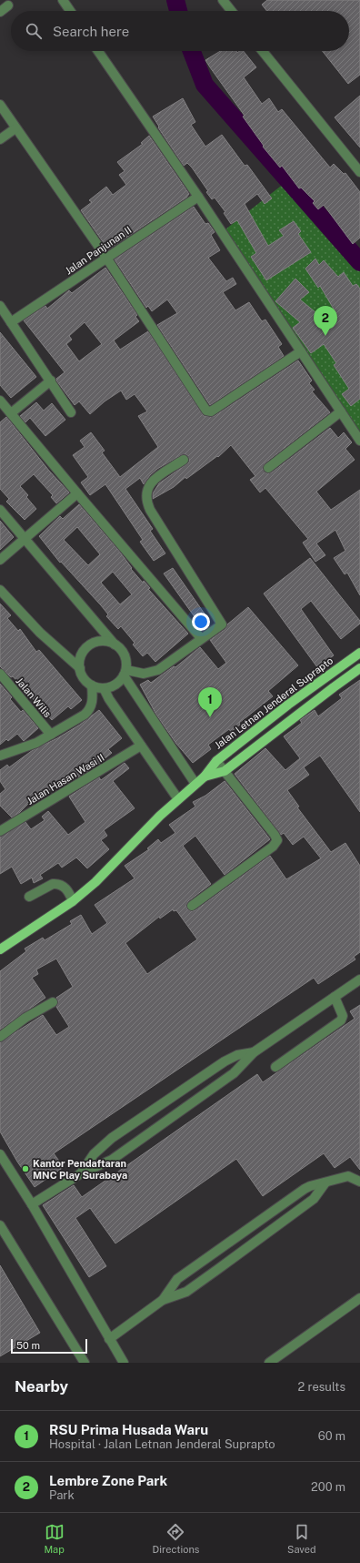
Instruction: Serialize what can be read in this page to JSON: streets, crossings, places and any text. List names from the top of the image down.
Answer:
{
  "streets": {
    "main road": ["Jalan Letnan Jenderal Suprapto"],
    "street": ["Jalan Panjunan II", "Jalan Wilis", "Jalan Hasan Wasi II"]
  },
  "places": ["Kantor Pendaftaran MNC Play Surabaya"],
  "scale_bar": "50 m",
  "page": {
    "search": "Search here",
    "pins": ["2", "1"],
    "scale": "50 m",
    "heading": ["Nearby", "2 results"],
    "list": [
      {
        "mark": "1",
        "name": "RSU Prima Husada Waru",
        "note": "Hospital · Jalan Letnan Jenderal Suprapto",
        "value": "60 m"
      },
      {
        "mark": "2",
        "name": "Lembre Zone Park",
        "note": "Park",
        "value": "200 m"
      }
    ],
    "nav": ["Map", "Directions", "Saved"]
  }
}
